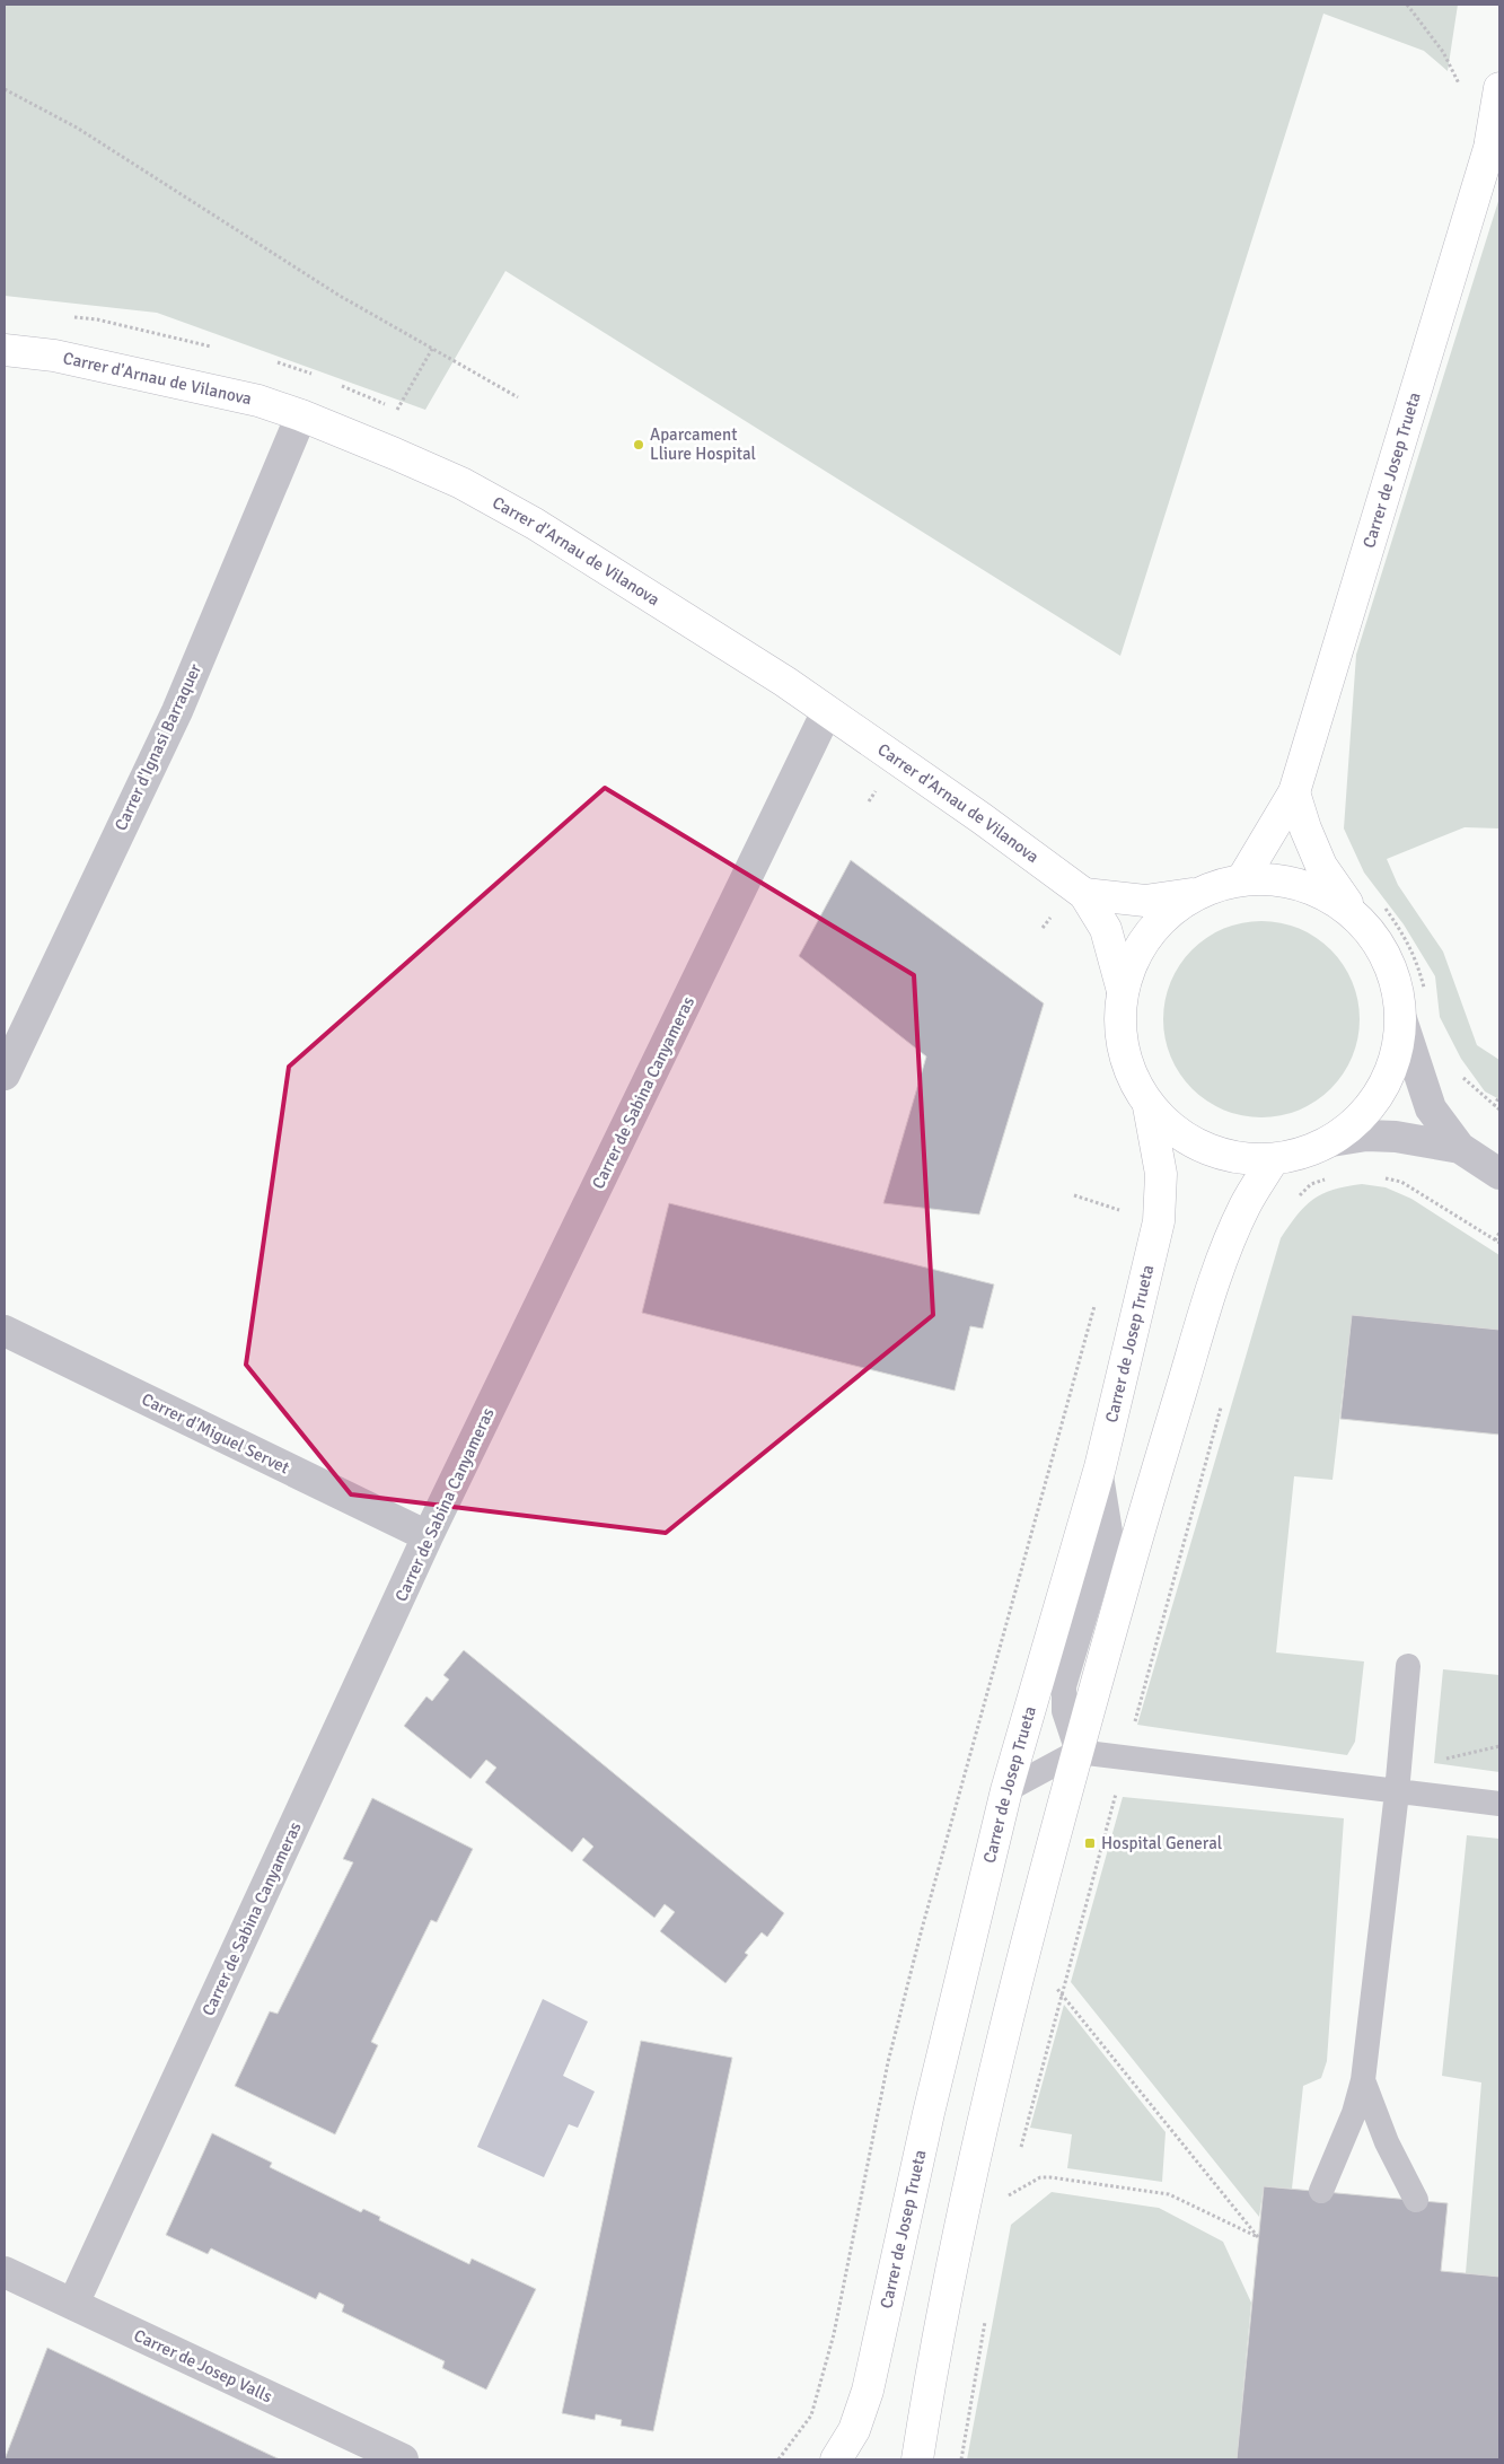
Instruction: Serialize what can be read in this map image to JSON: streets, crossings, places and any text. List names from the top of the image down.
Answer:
{
  "streets": {
    "street": [
      "Carrer d'Arnau de Vilanova",
      "Carrer de Josep Trueta",
      "Carrer d'Ignasi Barraquer",
      "Carrer de Sabina Canyameras",
      "Carrer d'Miguel Servet",
      "Carrer de Josep Valls"
    ]
  },
  "crossings": [
    ["Carrer d'Arnau de Vilanova", "Carrer d'Ignasi Barraquer"],
    ["Carrer d'Arnau de Vilanova", "Carrer de Sabina Canyameras"],
    ["Carrer de Sabina Canyameras", "Carrer d'Miguel Servet"],
    ["Carrer de Sabina Canyameras", "Carrer de Josep Valls"]
  ],
  "places": {
    "other": ["Aparcament Lliure Hospital"],
    "transit": ["Hospital General"]
  }
}
